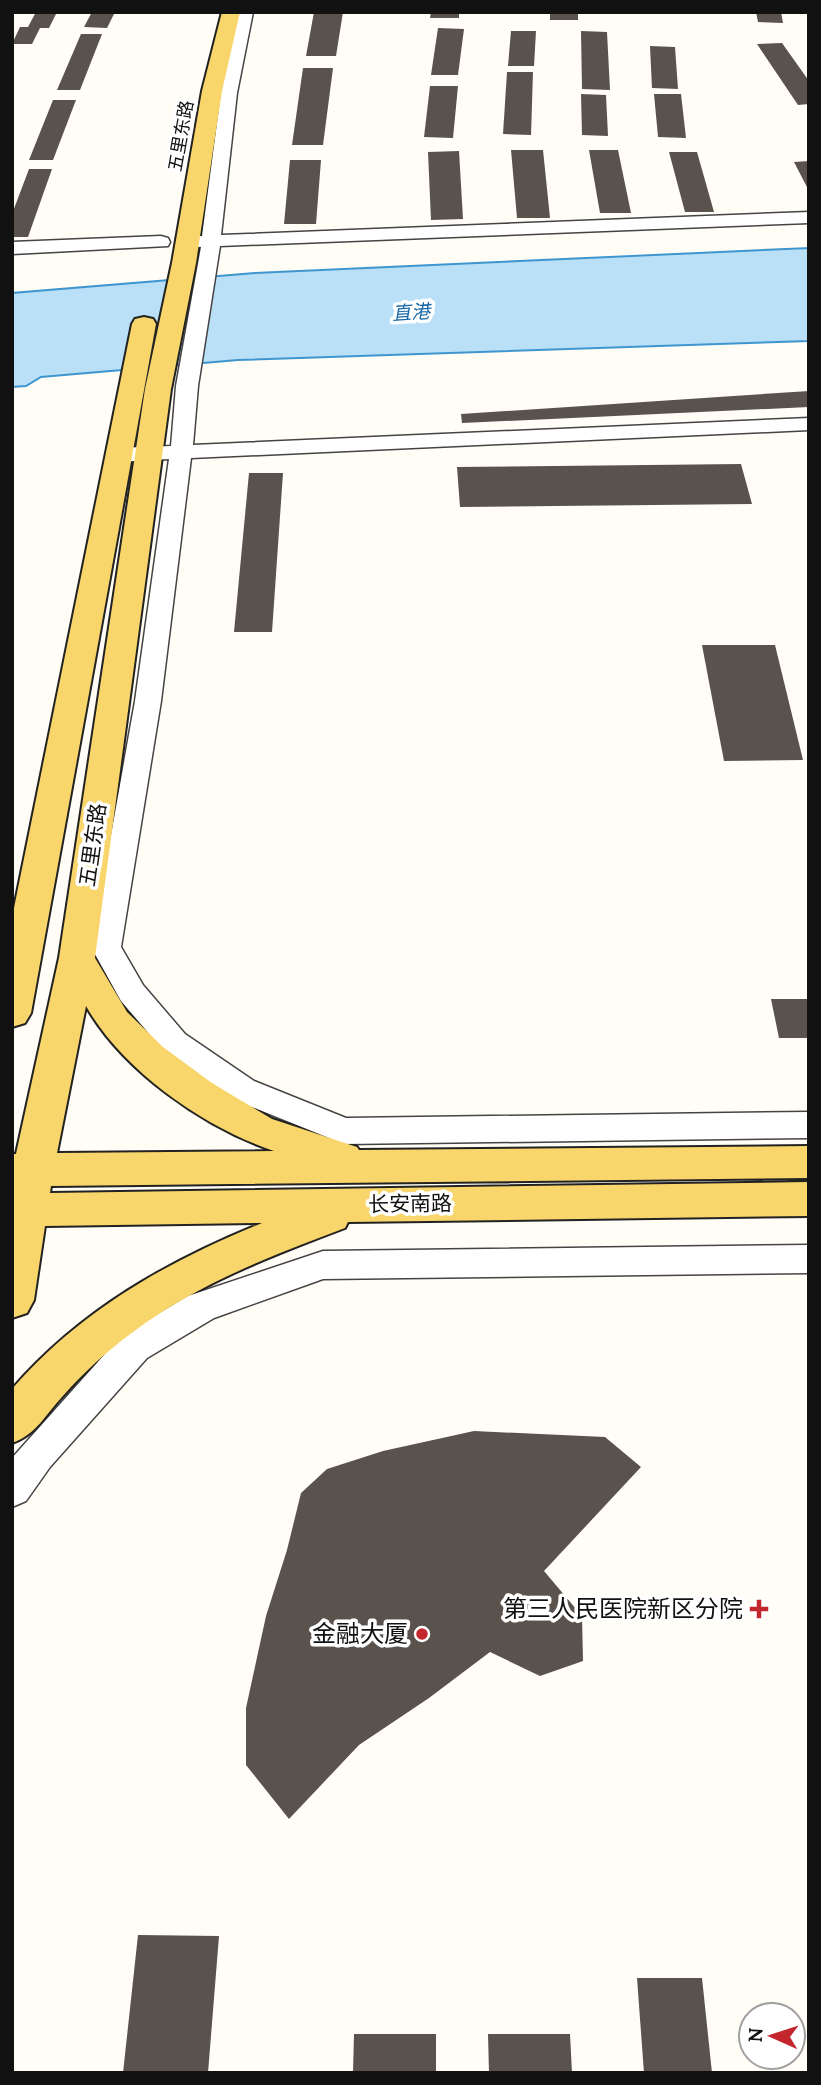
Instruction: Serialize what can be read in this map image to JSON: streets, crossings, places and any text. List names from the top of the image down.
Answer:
{
  "streets": {
    "main road": ["五里东路", "长安南路"]
  },
  "crossings": [
    ["五里东路", "长安南路"]
  ],
  "water": ["直港"],
  "places": {
    "health": ["第三人民医院新区分院"],
    "other": ["金融大厦"]
  },
  "north": "left"
}
